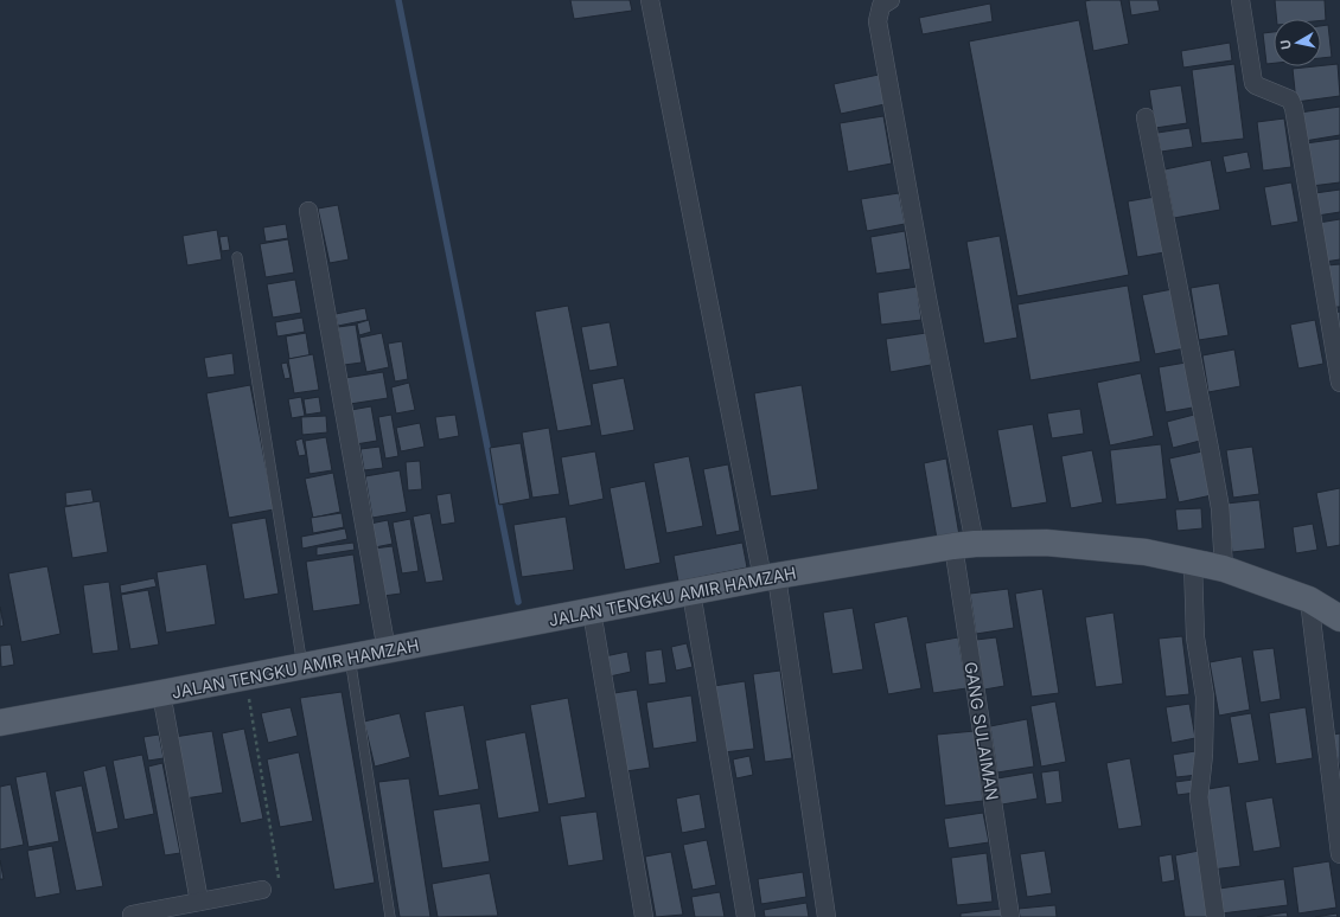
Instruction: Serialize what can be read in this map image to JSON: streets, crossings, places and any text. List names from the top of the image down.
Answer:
{
  "streets": {
    "main road": ["JALAN TENGKU AMIR HAMZAH"],
    "street": ["GANG SULAIMAN"]
  },
  "crossings": [
    ["JALAN TENGKU AMIR HAMZAH", "GANG SULAIMAN"]
  ],
  "north": "left"
}
